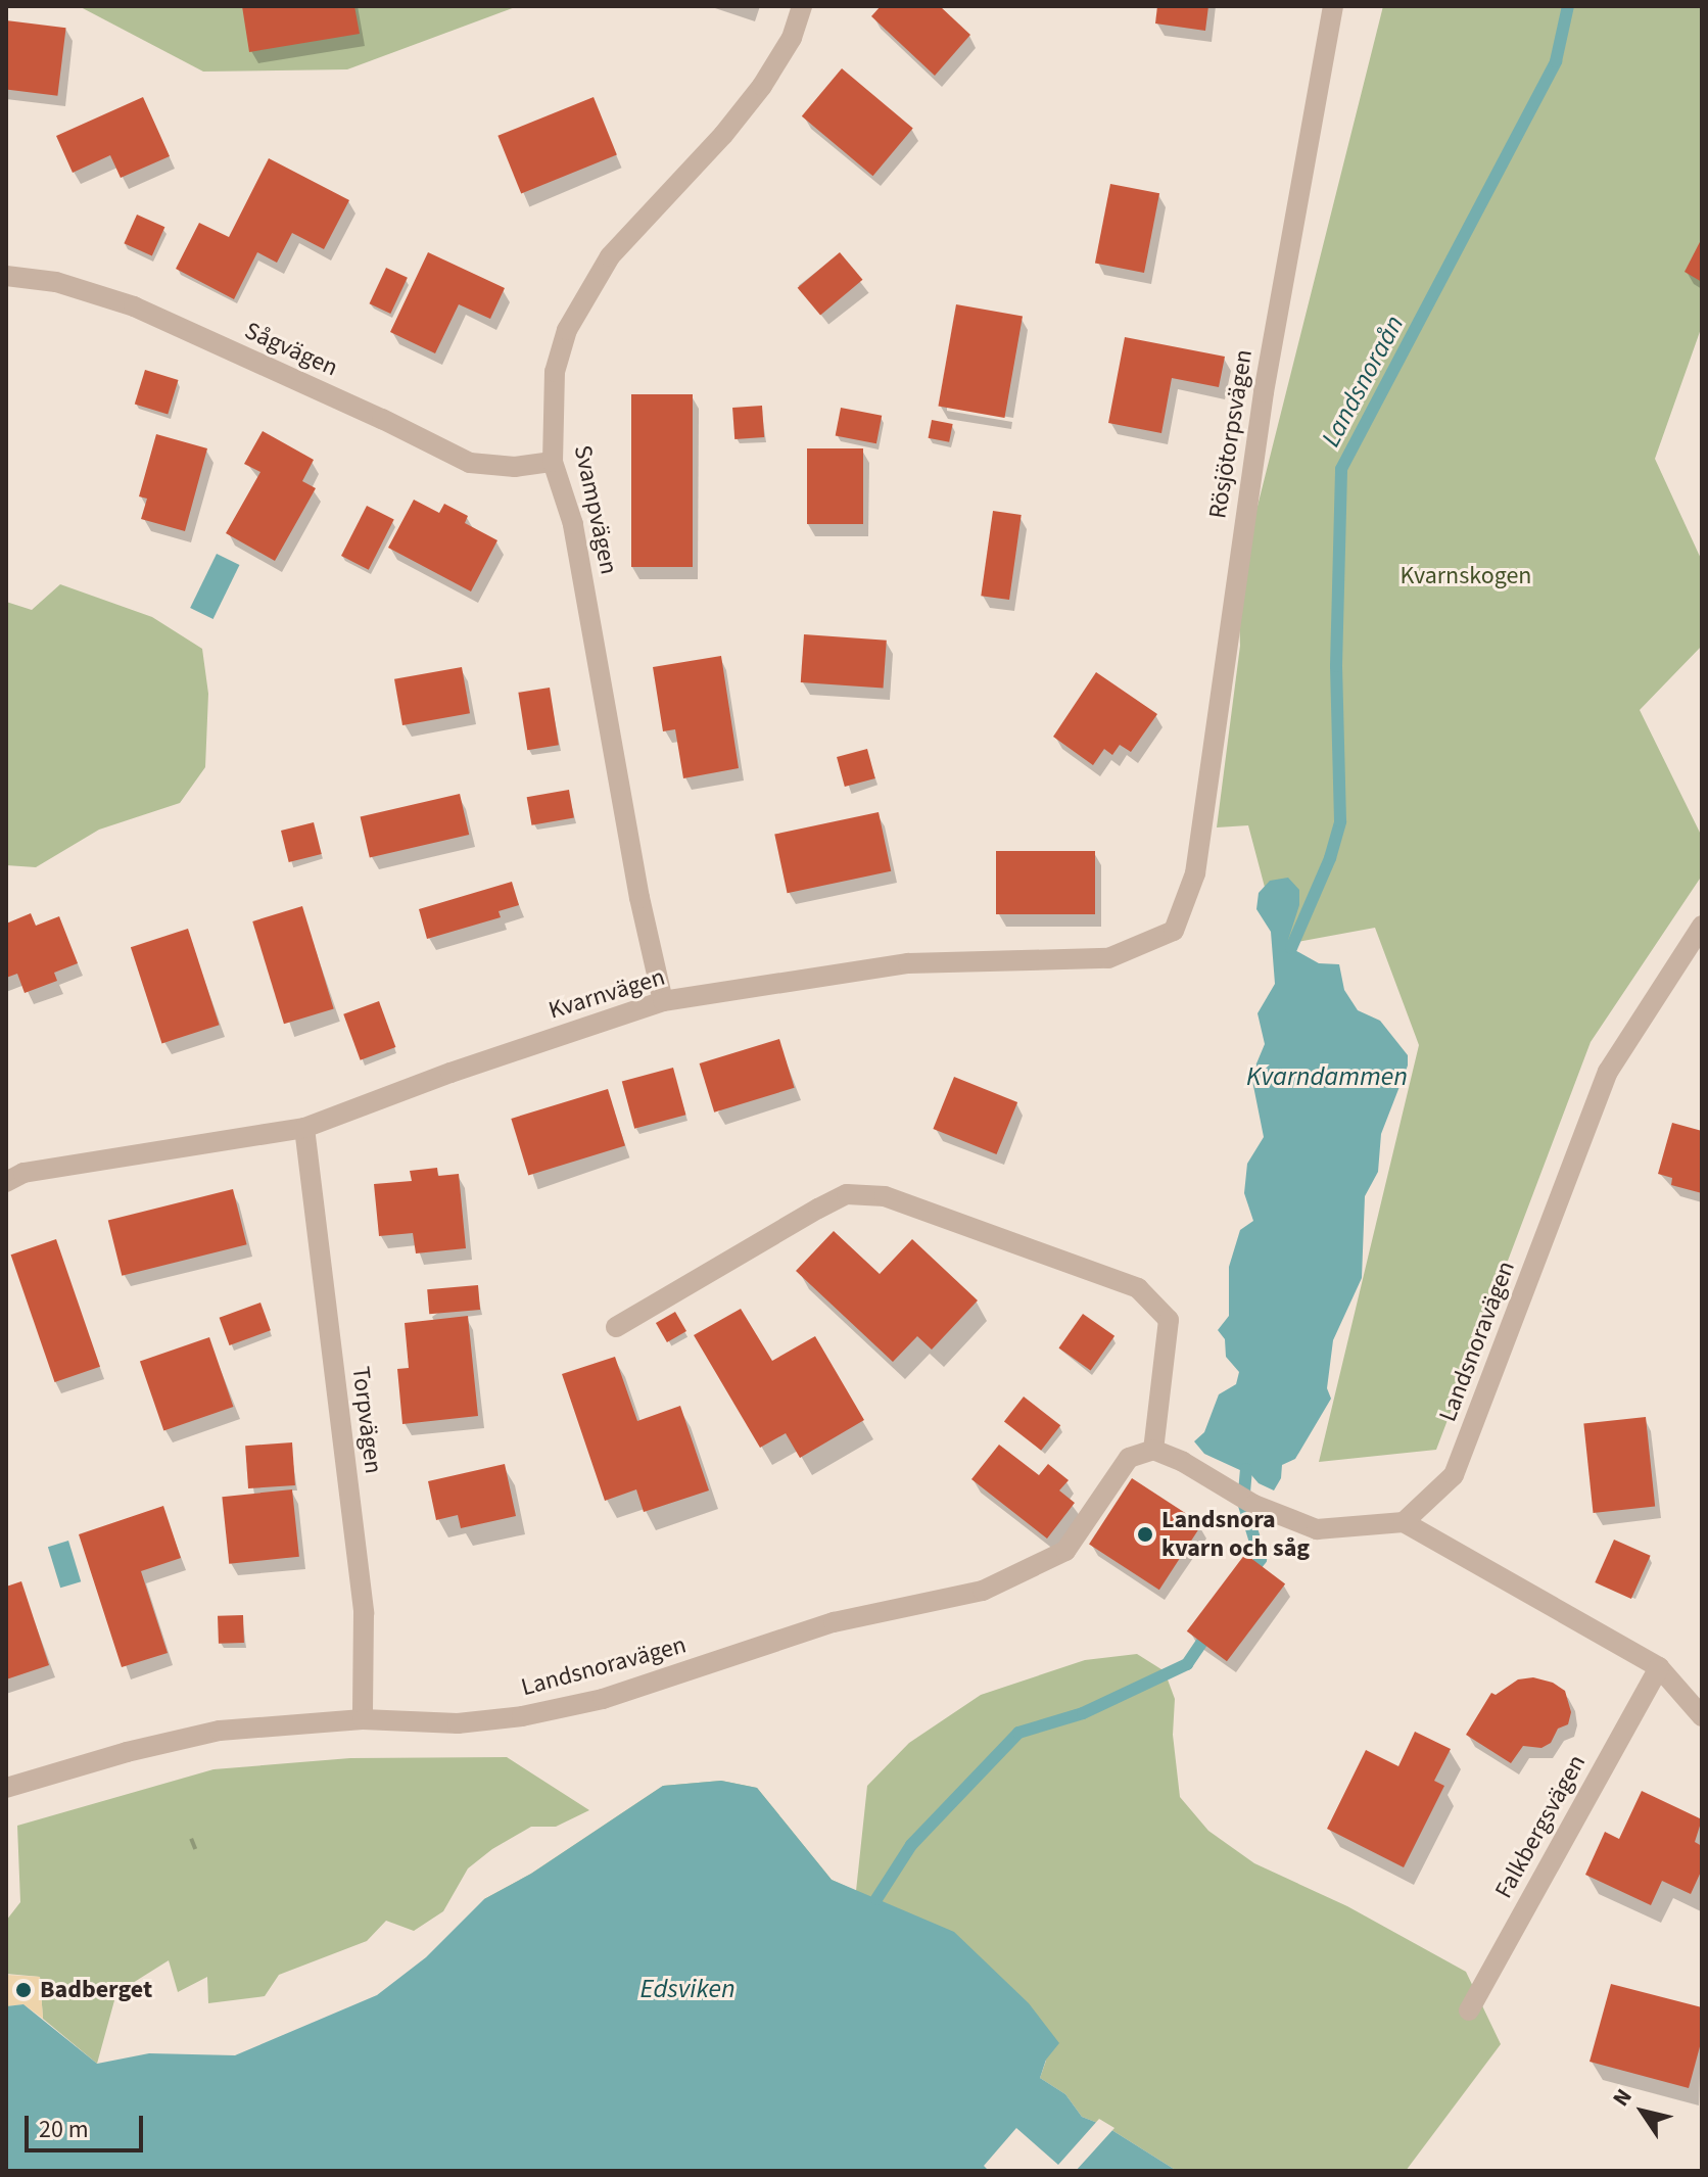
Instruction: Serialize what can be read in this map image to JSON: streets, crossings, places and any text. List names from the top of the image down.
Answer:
{
  "streets": {
    "street": [
      "Sågvägen",
      "Rösjötorpsvägen",
      "Svampvägen",
      "Kvarnvägen",
      "Landsnoravägen",
      "Torpvägen",
      "Falkbergsvägen"
    ]
  },
  "crossings": [
    ["Sågvägen", "Svampvägen"],
    ["Rösjötorpsvägen", "Kvarnvägen"],
    ["Svampvägen", "Kvarnvägen"],
    ["Kvarnvägen", "Torpvägen"],
    ["Landsnoravägen", "Torpvägen"]
  ],
  "water": ["Landsnoraån", "Kvarndammen", "Edsviken"],
  "parks": ["Kvarnskogen"],
  "places": ["Landsnora kvarn och såg", "Badberget"],
  "scale_bar": "20 m",
  "north": "top left"
}
